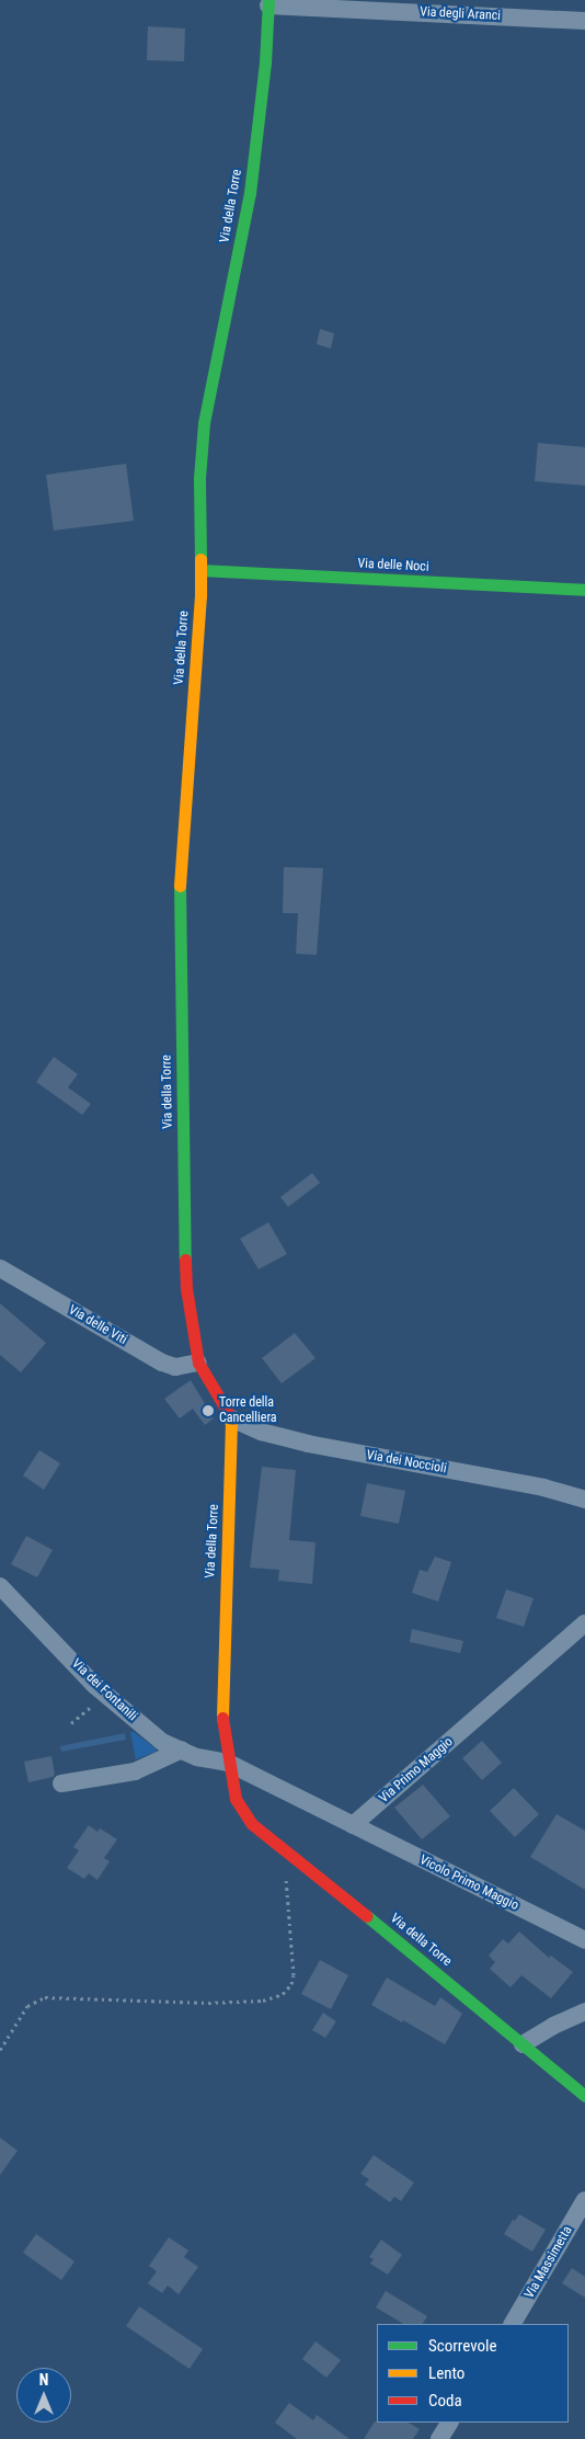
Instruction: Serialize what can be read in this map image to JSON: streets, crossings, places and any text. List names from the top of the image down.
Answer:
{
  "streets": {
    "street": [
      "Via degli Aranci",
      "Via della Torre",
      "Via delle Noci",
      "Via delle Viti",
      "Via dei Noccioli",
      "Via dei Fontanili",
      "Via Primo Maggio",
      "Vicolo Primo Maggio",
      "Via Massimetta"
    ]
  },
  "crossings": [
    ["Via degli Aranci", "Via della Torre"],
    ["Via della Torre", "Via delle Noci"],
    ["Via della Torre", "Via delle Viti"],
    ["Via della Torre", "Via dei Noccioli"],
    ["Via della Torre", "Via dei Fontanili"],
    ["Via Primo Maggio", "Vicolo Primo Maggio"]
  ],
  "places": ["Torre della Cancelliera"],
  "legend": ["Scorrevole", "Lento", "Coda"],
  "north": "top"
}
